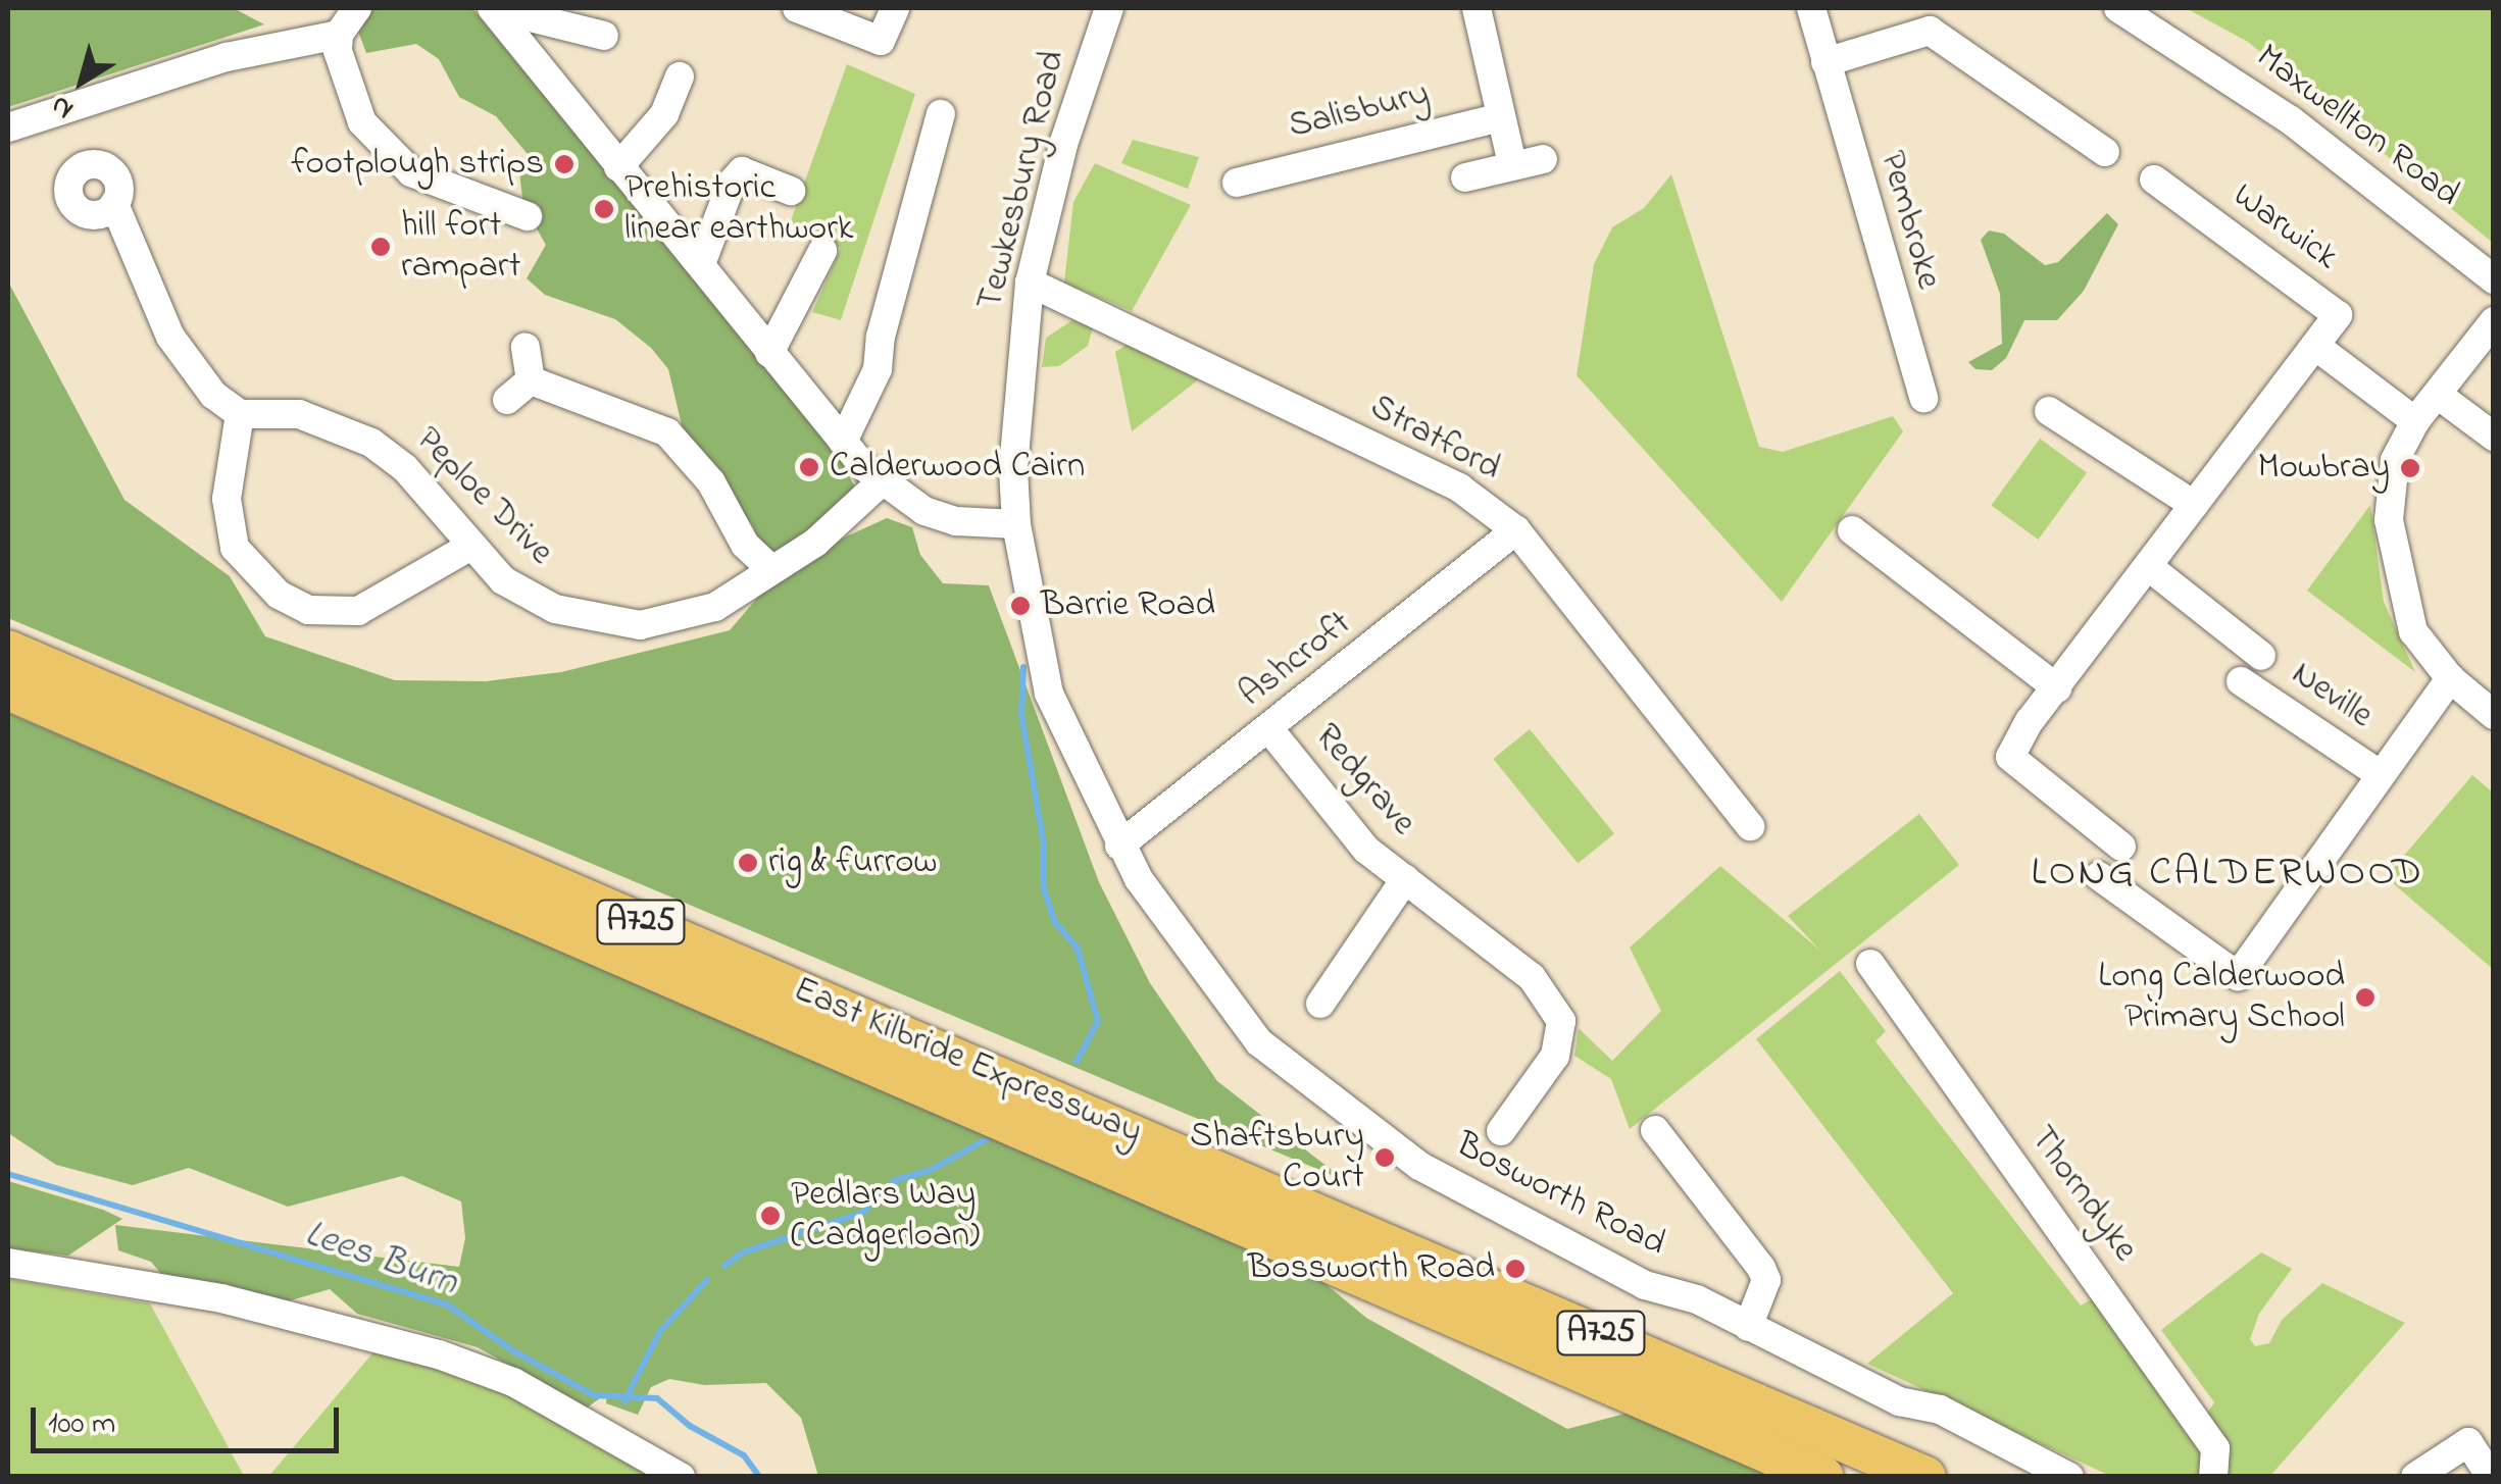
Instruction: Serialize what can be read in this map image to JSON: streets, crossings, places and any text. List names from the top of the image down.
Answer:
{
  "streets": {
    "highway": ["A725", "East Kilbride Expressway"],
    "street": [
      "Salisbury",
      "Maxwellton Road",
      "Tewkesbury Road",
      "Pembroke",
      "Warwick",
      "Stratford",
      "Peploe Drive",
      "Ashcroft",
      "Neville",
      "Redgrave",
      "Thorndyke",
      "Bosworth Road"
    ]
  },
  "crossings": [
    ["Tewkesbury Road", "Stratford"],
    ["Tewkesbury Road", "Ashcroft"],
    ["Tewkesbury Road", "Bosworth Road"],
    ["Stratford", "Ashcroft"],
    ["Ashcroft", "Redgrave"],
    ["Ashcroft", "Bosworth Road"]
  ],
  "districts": ["LONG CALDERWOOD"],
  "water": ["Lees Burn"],
  "places": [
    "footplough strips",
    "Prehistoric linear earthwork",
    "hill fort rampart",
    "Calderwood Cairn",
    "Mowbray",
    "Barrie Road",
    "rig & furrow",
    "Long Calderwood Primary School",
    "Shaftsbury Court",
    "Pedlars Way (Cadgerloan)",
    "Bossworth Road"
  ],
  "scale_bar": "100 m",
  "north": "bottom left"
}
